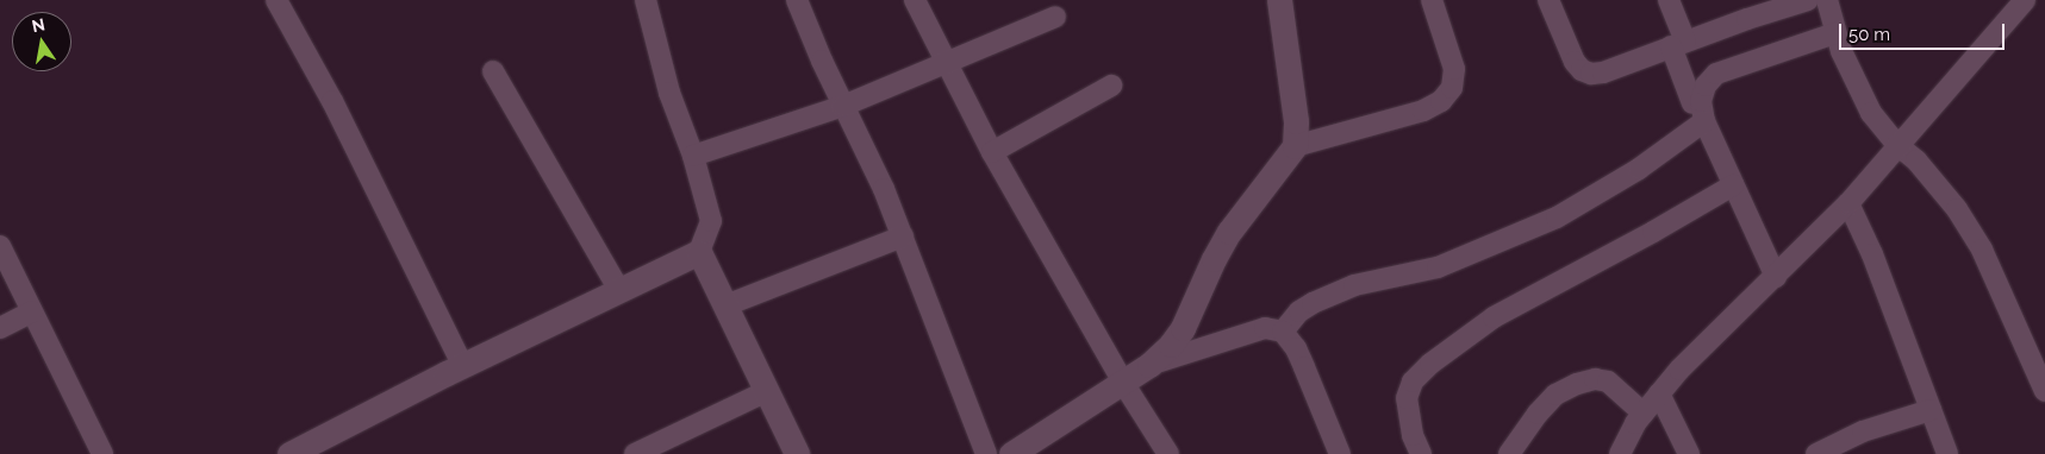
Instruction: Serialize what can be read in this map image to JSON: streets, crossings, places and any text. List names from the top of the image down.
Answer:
{
  "scale_bar": "50 m",
  "north": "top"
}
